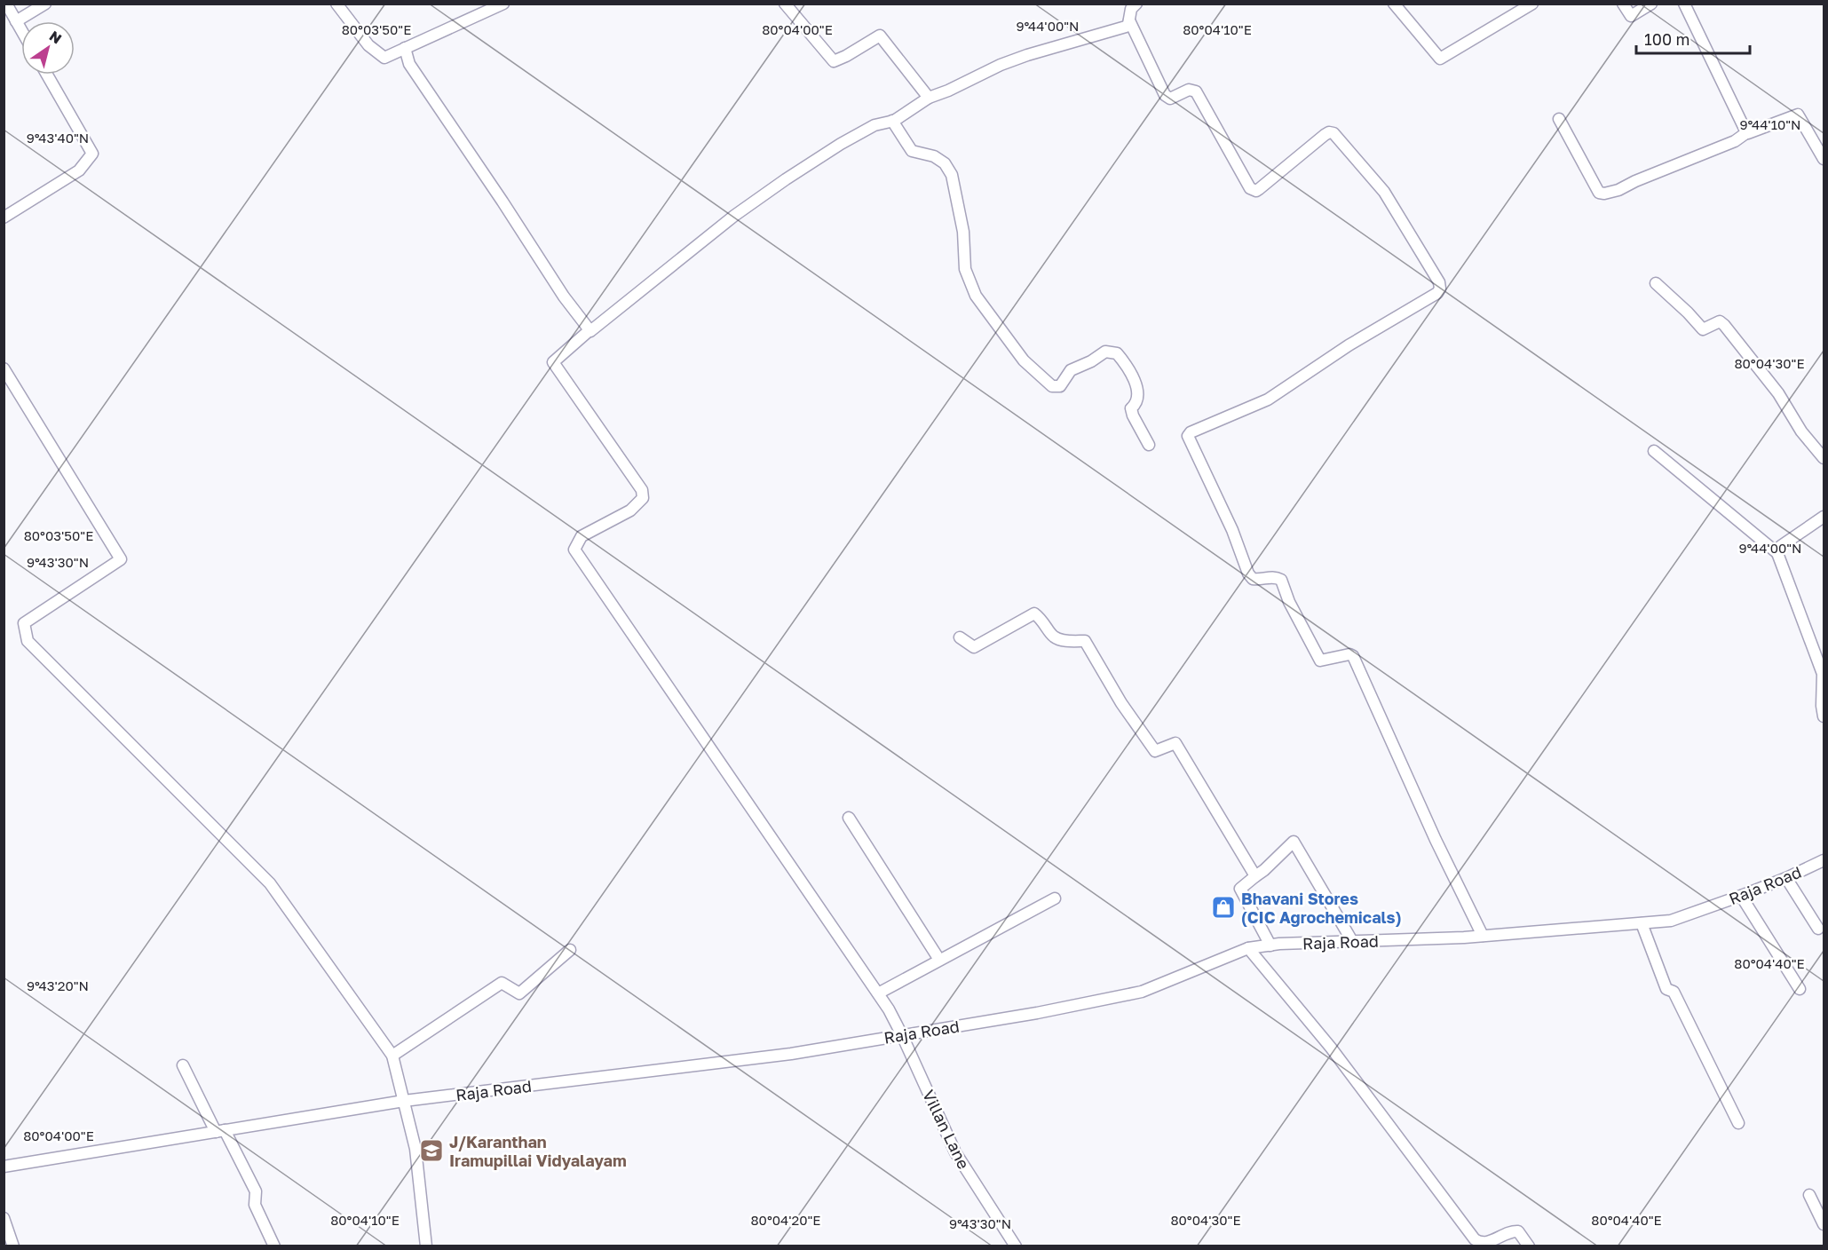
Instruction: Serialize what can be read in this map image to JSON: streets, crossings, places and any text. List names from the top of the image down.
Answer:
{
  "streets": {
    "street": ["Raja Road", "Villan Lane"]
  },
  "crossings": [
    ["Raja Road", "Villan Lane"]
  ],
  "places": {
    "shop": ["Bhavani Stores (CIC Agrochemicals)"],
    "school or university": ["J/Karanthan Iramupillai Vidyalayam"]
  },
  "scale_bar": "100 m",
  "north": "top right",
  "coordinates": [
    "9°44'00\"N",
    "80°03'50\"E",
    "80°04'00\"E",
    "80°04'10\"E",
    "9°44'10\"N",
    "9°43'40\"N",
    "80°04'30\"E",
    "9°43'30\"N",
    "80°04'40\"E",
    "9°43'20\"N",
    "80°04'20\"E"
  ]
}
